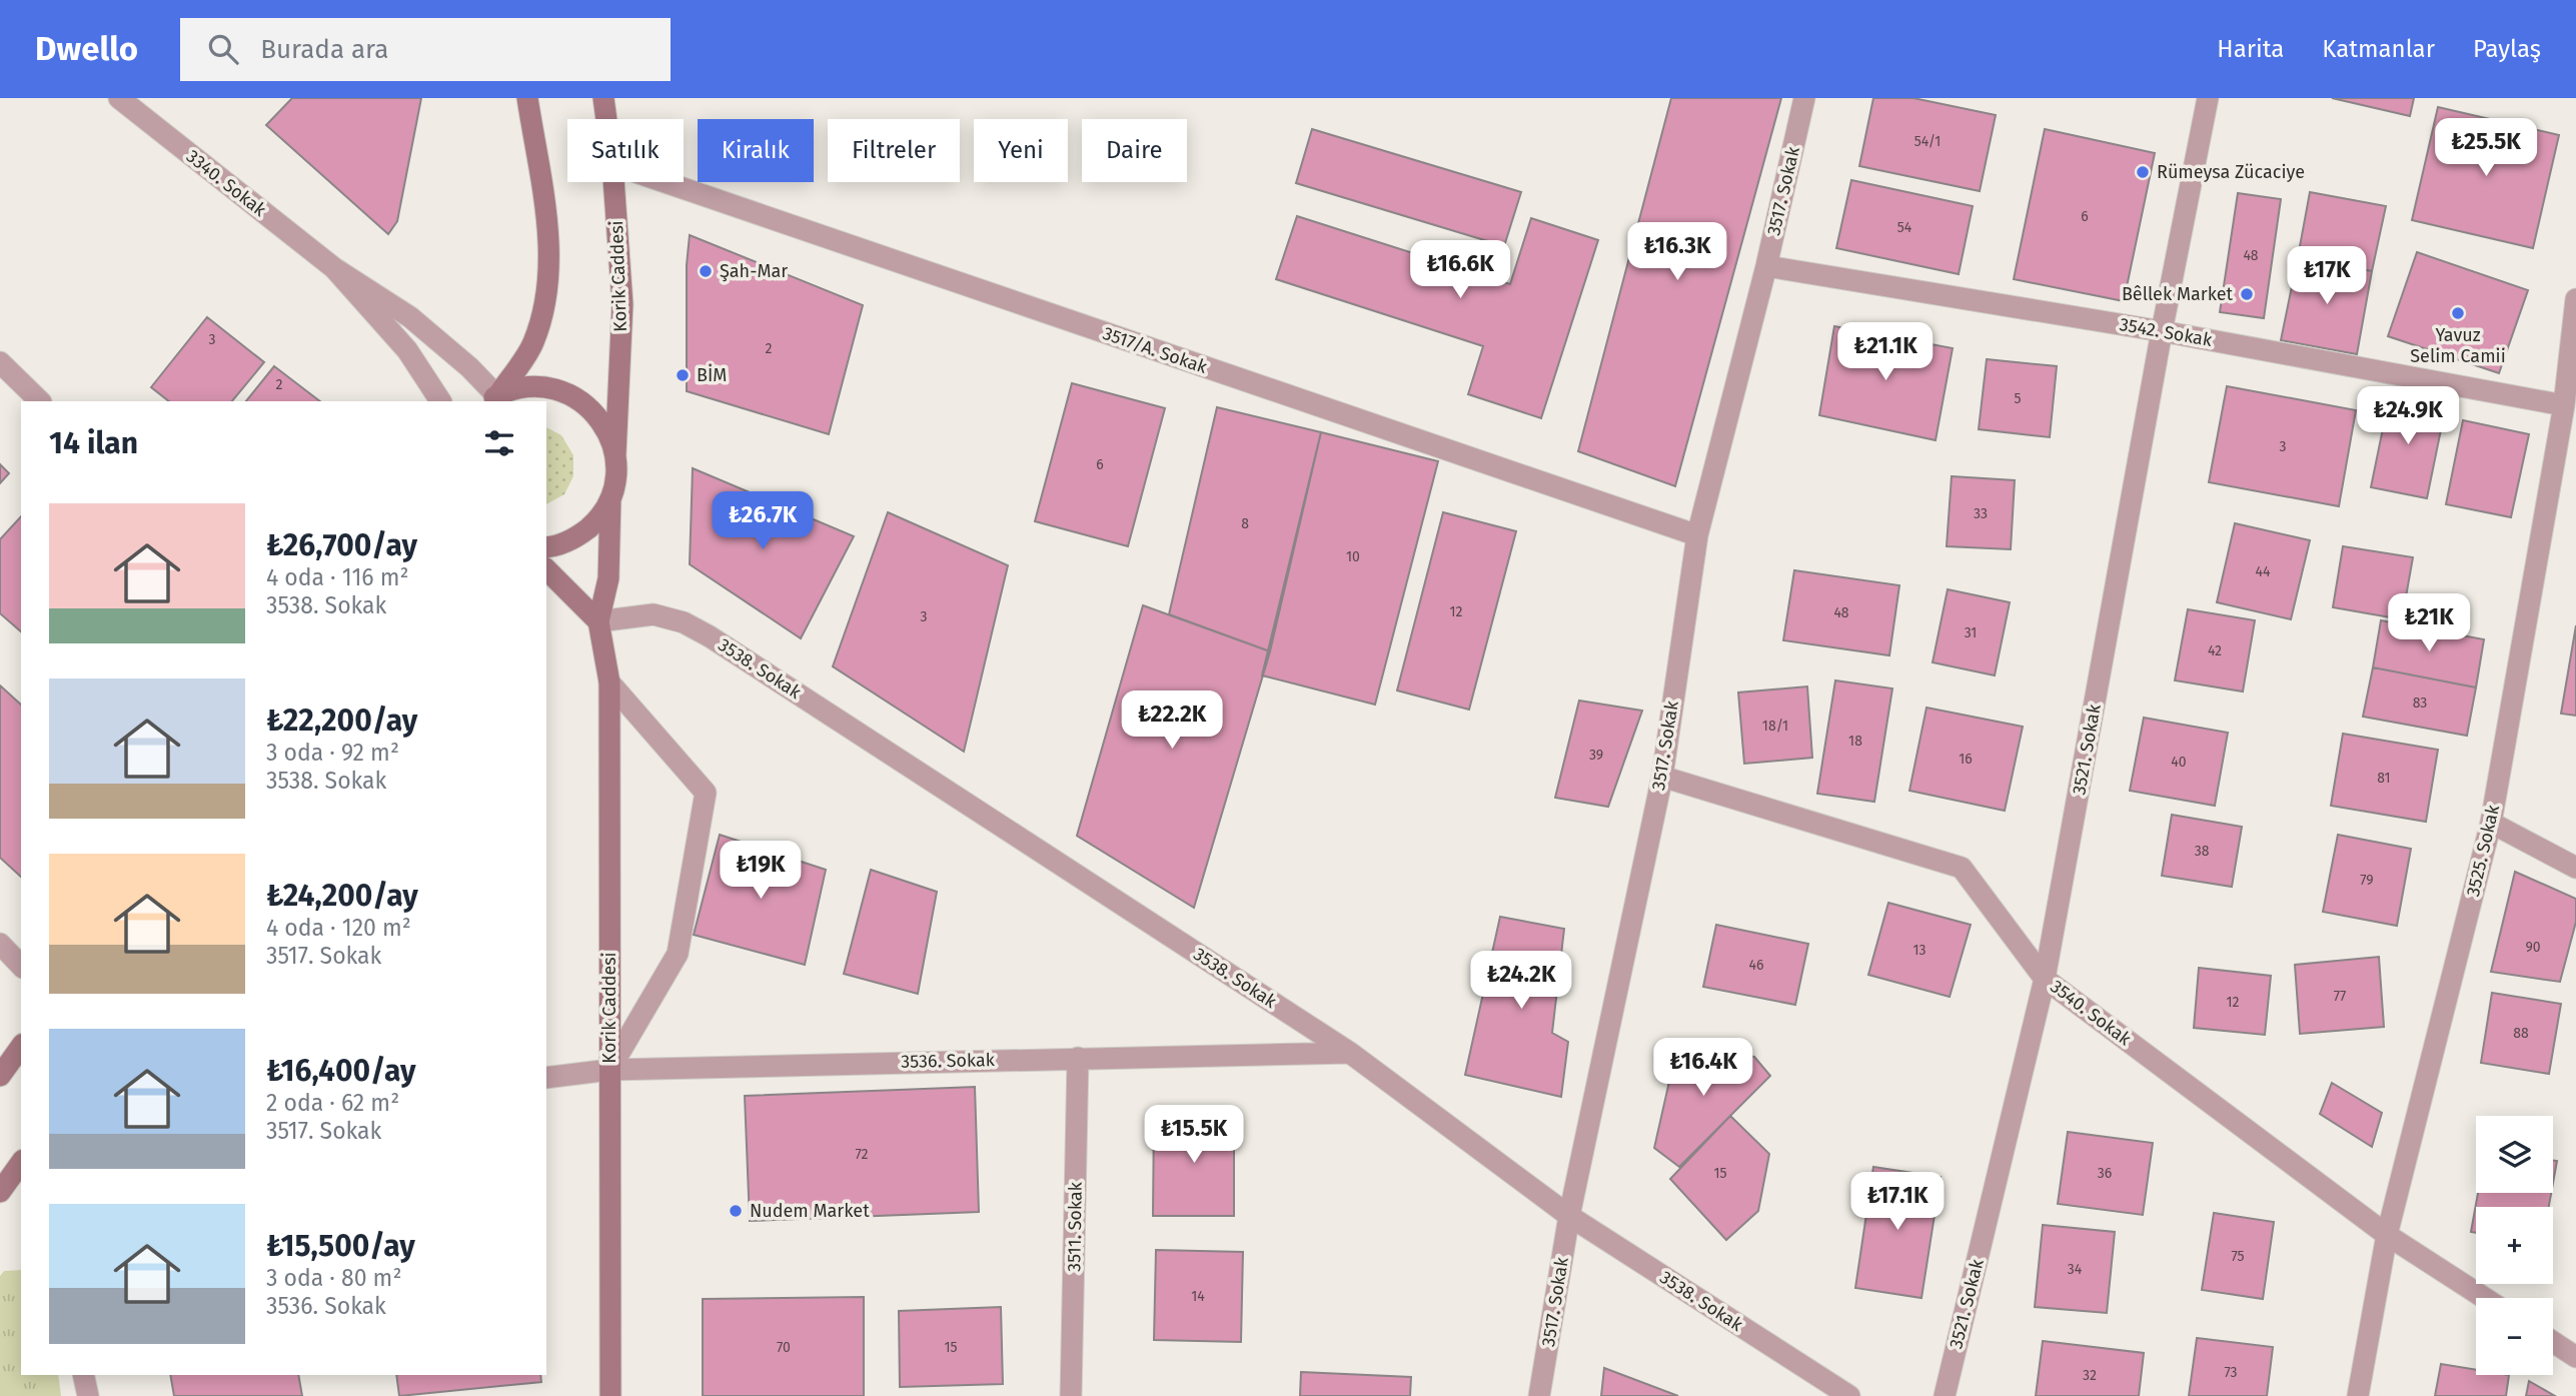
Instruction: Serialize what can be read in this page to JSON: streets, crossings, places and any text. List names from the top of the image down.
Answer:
{
  "streets": {
    "main road": ["Korik Caddesi"],
    "street": [
      "3340. Sokak",
      "3517. Sokak",
      "3542. Sokak",
      "3517/A. Sokak",
      "3538. Sokak",
      "3521. Sokak",
      "3525. Sokak",
      "3540. Sokak",
      "3536. Sokak",
      "3511. Sokak"
    ]
  },
  "crossings": [
    ["3517. Sokak", "3542. Sokak"],
    ["3517. Sokak", "3517/A. Sokak"],
    ["3517. Sokak", "3538. Sokak"],
    ["3517. Sokak", "3540. Sokak"],
    ["Korik Caddesi", "3538. Sokak"],
    ["Korik Caddesi", "3536. Sokak"],
    ["3542. Sokak", "3521. Sokak"],
    ["3542. Sokak", "3525. Sokak"],
    ["3538. Sokak", "3536. Sokak"],
    ["3521. Sokak", "3540. Sokak"],
    ["3525. Sokak", "3540. Sokak"],
    ["3536. Sokak", "3511. Sokak"]
  ],
  "places": [
    "Rümeysa Zücaciye",
    "Şah-Mar",
    "Bêllek Market",
    "Yavuz Selim Camii",
    "BİM",
    "Nudem Market"
  ],
  "house_numbers": [
    "54/1",
    "6",
    "54",
    "48",
    "3",
    "2",
    "2",
    "5",
    "3",
    "6",
    "33",
    "8",
    "10",
    "44",
    "12",
    "48",
    "3",
    "31",
    "42",
    "83",
    "18/1",
    "18",
    "39",
    "16",
    "40",
    "81",
    "38",
    "79",
    "90",
    "13",
    "46",
    "77",
    "12",
    "88",
    "72",
    "15",
    "36",
    "75",
    "34",
    "14",
    "70",
    "15",
    "73",
    "32"
  ],
  "page": {
    "header": "Dwello",
    "search": "Burada ara",
    "nav": ["Harita", "Katmanlar", "Paylaş"],
    "price": [
      "₺25.5K",
      "₺16.3K",
      "₺16.6K",
      "₺17K",
      "₺21.1K",
      "₺24.9K",
      "₺26.7K",
      "₺21K",
      "₺22.2K",
      "₺19K",
      "₺24.2K",
      "₺16.4K",
      "₺15.5K",
      "₺17.1K"
    ],
    "chip": [
      "Satılık",
      "Kiralık",
      "Filtreler",
      "Yeni",
      "Daire"
    ],
    "heading": "14 ilan",
    "list": [
      {
        "name": "₺26,700/ay",
        "note": "4 oda · 116 m² · 3538. Sokak"
      },
      {
        "name": "₺22,200/ay",
        "note": "3 oda · 92 m² · 3538. Sokak"
      },
      {
        "name": "₺24,200/ay",
        "note": "4 oda · 120 m² · 3517. Sokak"
      },
      {
        "name": "₺16,400/ay",
        "note": "2 oda · 62 m² · 3517. Sokak"
      },
      {
        "name": "₺15,500/ay",
        "note": "3 oda · 80 m² · 3536. Sokak"
      }
    ],
    "map_buttons": ["+", "−"]
  }
}
